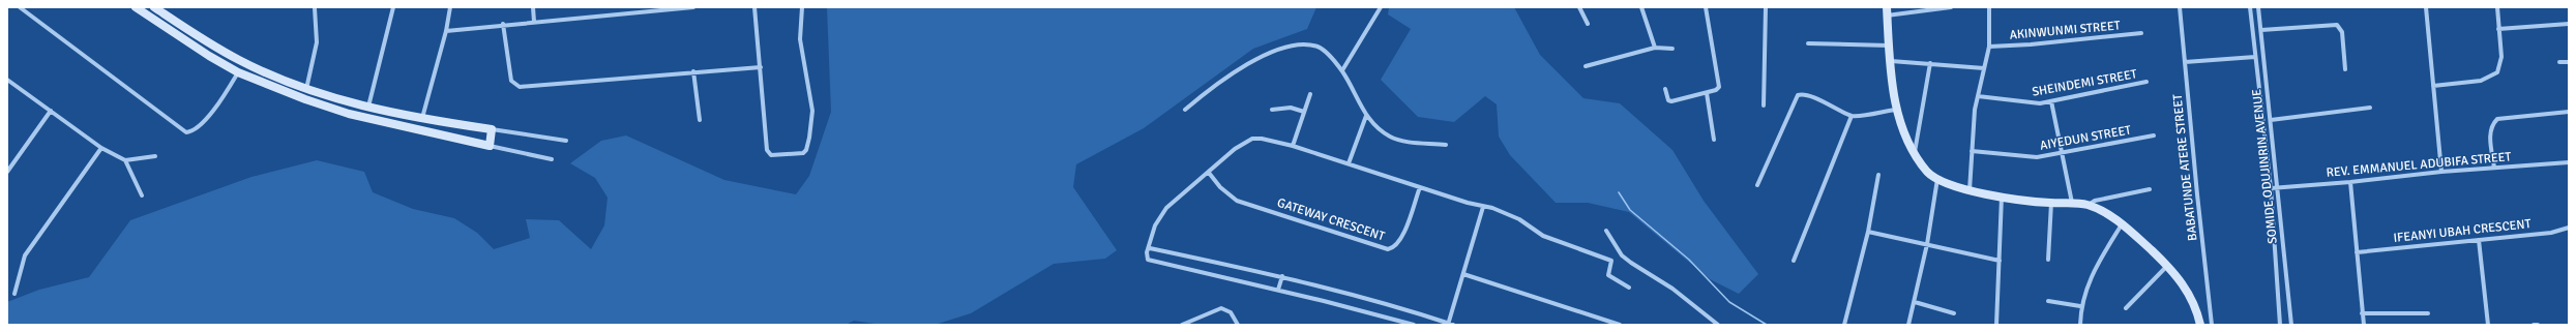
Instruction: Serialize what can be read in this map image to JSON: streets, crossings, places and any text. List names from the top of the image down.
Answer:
{
  "streets": {
    "street": [
      "AKINWUNMI STREET",
      "SHEINDEMI STREET",
      "AIYEDUN STREET",
      "REV. EMMANUEL ADUBIFA STREET",
      "SOMIDE ODUJINRIN AVENUE",
      "BABATUNDE ATERE STREET",
      "GATEWAY CRESCENT",
      "IFEANYI UBAH CRESCENT"
    ]
  },
  "crossings": [
    ["REV. EMMANUEL ADUBIFA STREET", "SOMIDE ODUJINRIN AVENUE"]
  ]
}
